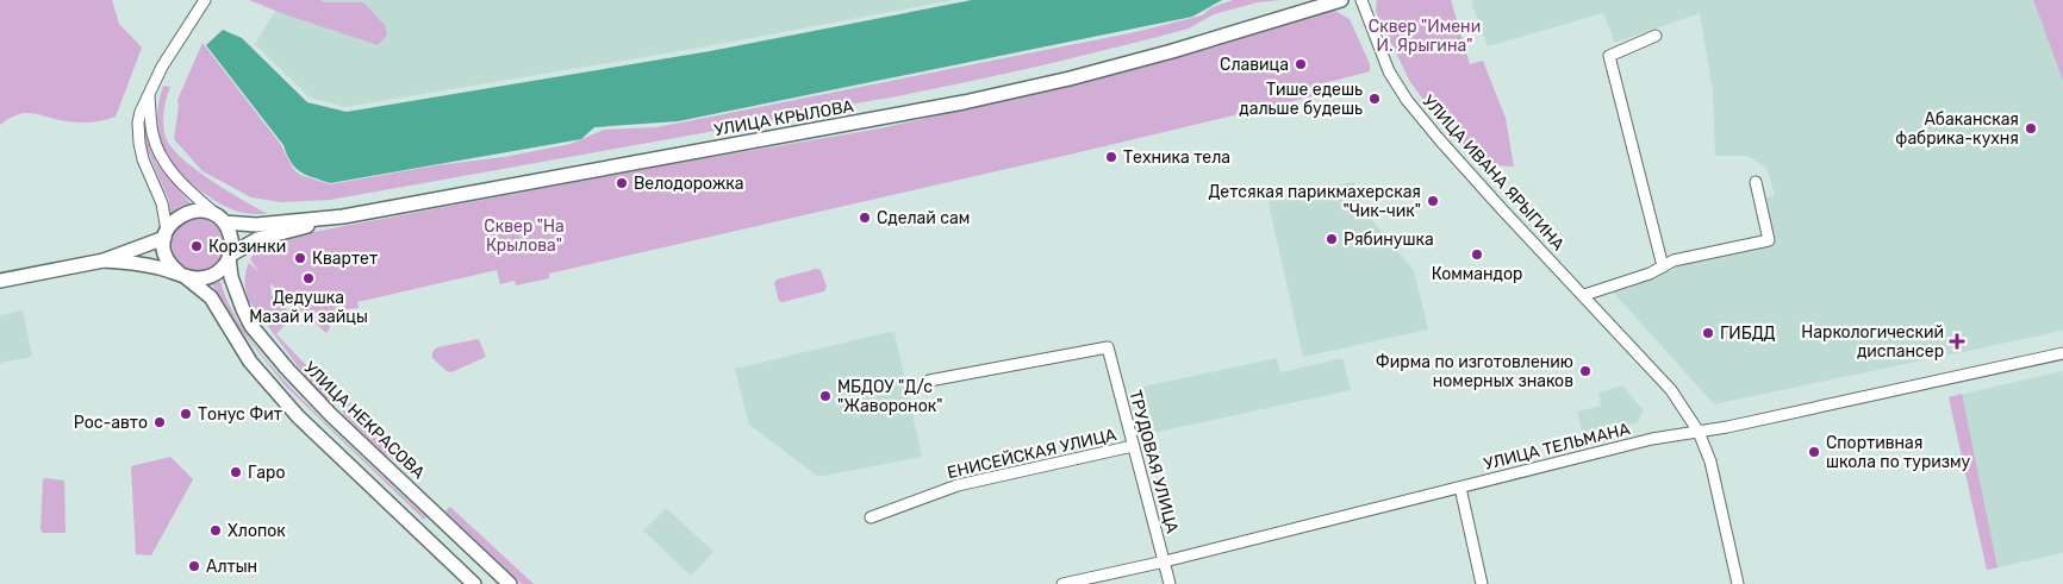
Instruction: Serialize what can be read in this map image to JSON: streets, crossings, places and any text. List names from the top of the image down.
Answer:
{
  "streets": {
    "main road": ["УЛИЦА КРЫЛОВА", "УЛИЦА НЕКРАСОВА"],
    "street": [
      "УЛИЦА ИВАНА ЯРЫГИНА",
      "УЛИЦА ТЕЛЬМАНА",
      "ЕНИСЕЙСКАЯ УЛИЦА",
      "ТРУДОВАЯ УЛИЦА"
    ]
  },
  "crossings": [
    ["УЛИЦА КРЫЛОВА", "УЛИЦА НЕКРАСОВА"],
    ["УЛИЦА ИВАНА ЯРЫГИНА", "УЛИЦА ТЕЛЬМАНА"],
    ["УЛИЦА ТЕЛЬМАНА", "ТРУДОВАЯ УЛИЦА"],
    ["ЕНИСЕЙСКАЯ УЛИЦА", "ТРУДОВАЯ УЛИЦА"]
  ],
  "parks": ["Сквер \"Имени И. Ярыгина\"", "Сквер \"На Крылова\""],
  "places": {
    "other": [
      "Славица",
      "Тише едешь дальше будешь",
      "Абаканская фабрика-кухня",
      "Техника тела",
      "Велодорожка",
      "Детсякая парикмахерская \"Чик-чик\"",
      "Сделай сам",
      "Рябинушка",
      "Корзинки",
      "Коммандор",
      "Квартет",
      "Дедушка Мазай и зайцы",
      "ГИБДД",
      "Фирма по изготовлению номерных знаков",
      "МБДОУ \"Д/с \"Жаворонок\"",
      "Тонус Фит",
      "Рос-авто",
      "Спортивная школа по туризму",
      "Гаро",
      "Хлопок",
      "Алтын"
    ],
    "health": ["Наркологический диспансер"]
  }
}
